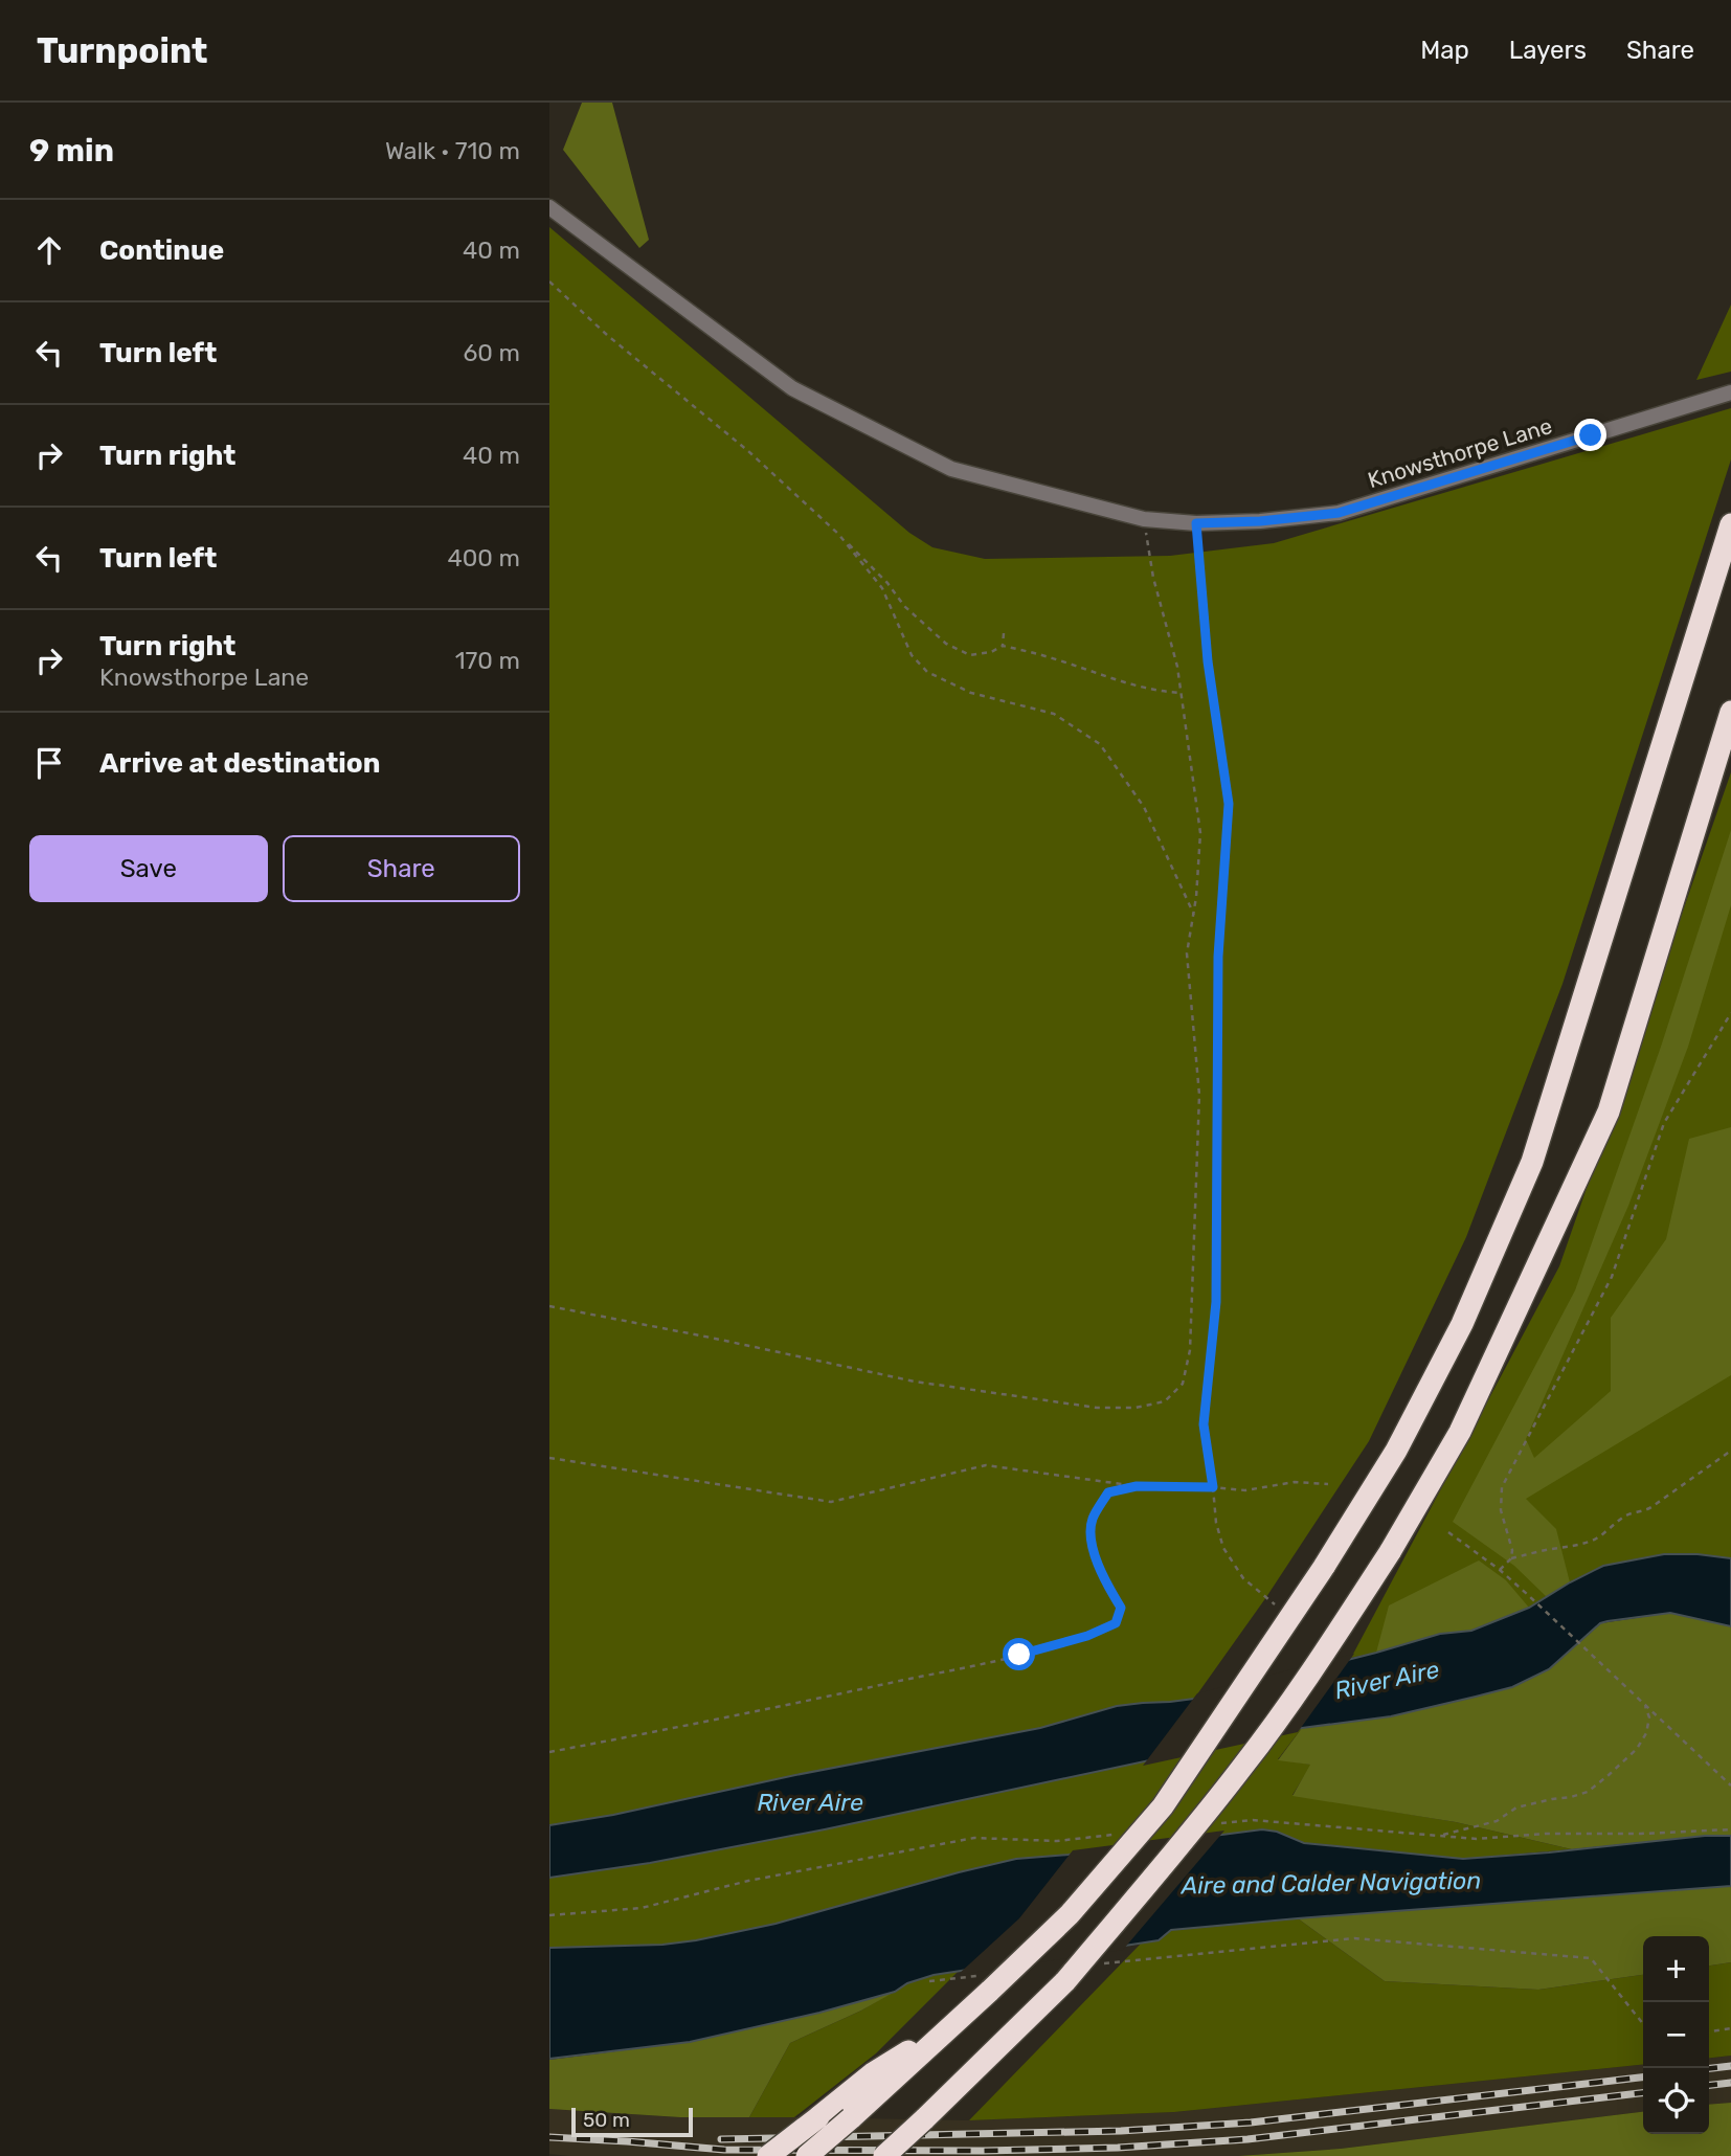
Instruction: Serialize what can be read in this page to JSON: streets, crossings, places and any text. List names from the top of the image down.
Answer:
{
  "streets": {
    "street": ["Knowsthorpe Lane"]
  },
  "water": ["River Aire", "Aire and Calder Navigation"],
  "scale_bar": "50 m",
  "page": {
    "header": "Turnpoint",
    "nav": ["Map", "Layers", "Share"],
    "heading": ["9 min", "Walk · 710 m"],
    "list": [
      ["Continue", "40 m"],
      ["Turn left", "60 m"],
      ["Turn right", "40 m"],
      ["Turn left", "400 m"],
      ["Turn right", "Knowsthorpe Lane", "170 m"],
      "Arrive at destination"
    ],
    "buttons": ["Save", "Share"],
    "map_buttons": ["+", "−"],
    "scale": "50 m"
  }
}
